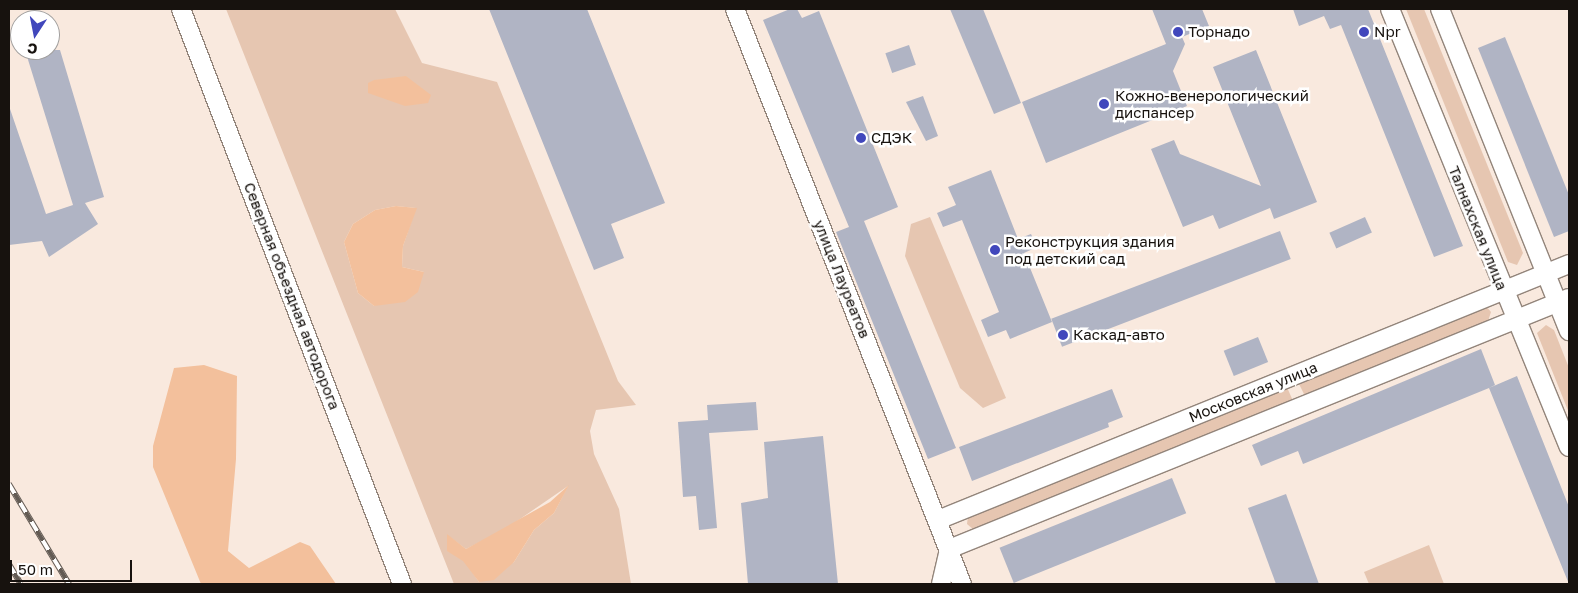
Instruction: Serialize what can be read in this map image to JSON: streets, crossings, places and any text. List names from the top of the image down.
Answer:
{
  "streets": {
    "street": [
      "Талнахская улица",
      "улица Лауреатов",
      "Северная объездная автодорога",
      "Московская улица"
    ]
  },
  "crossings": [
    ["Талнахская улица", "Московская улица"],
    ["улица Лауреатов", "Московская улица"]
  ],
  "places": [
    "Торнадо",
    "Npr",
    "Кожно-венерологический диспансер",
    "СДЭК",
    "Реконструкция здания под детский сад",
    "Каскад-авто"
  ],
  "scale_bar": "50 m",
  "north": "bottom"
}
